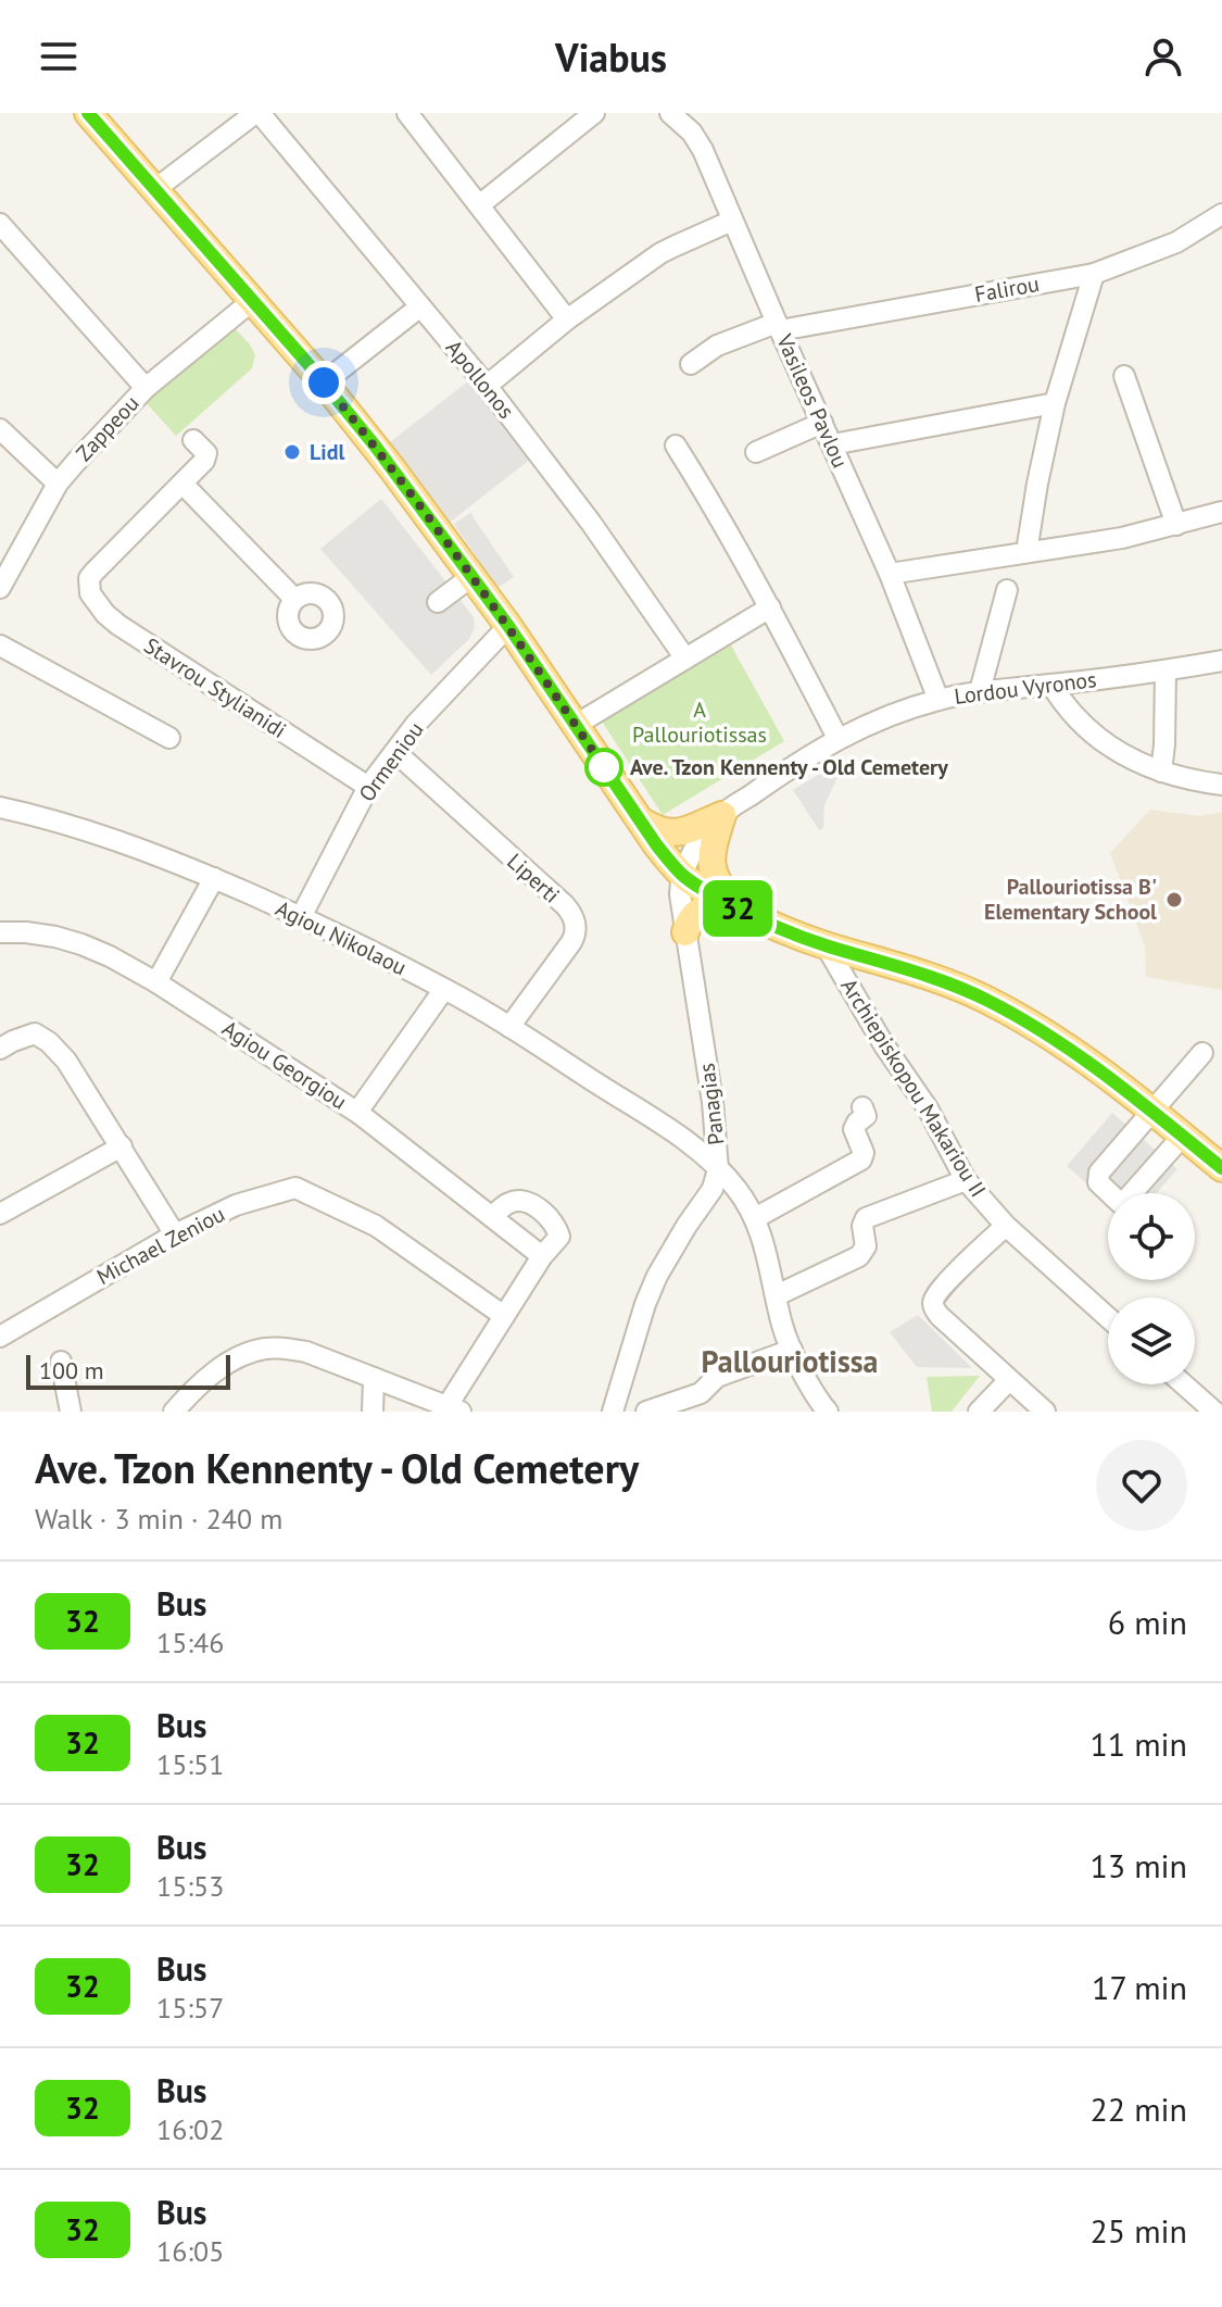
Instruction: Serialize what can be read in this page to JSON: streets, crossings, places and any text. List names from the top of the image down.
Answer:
{
  "streets": {
    "street": [
      "Falirou",
      "Apollonos",
      "Vasileos Pavlou",
      "Zappeou",
      "Stavrou Stylianidi",
      "Lordou Vyronos",
      "Ormeniou",
      "Liperti",
      "Agiou Nikolaou",
      "Agiou Georgiou",
      "Archiepiskopou Makariou II",
      "Panagias",
      "Michael Zeniou"
    ]
  },
  "crossings": [
    ["Falirou", "Vasileos Pavlou"],
    ["Vasileos Pavlou", "Lordou Vyronos"],
    ["Stavrou Stylianidi", "Ormeniou"],
    ["Lordou Vyronos", "Panagias"],
    ["Ormeniou", "Liperti"],
    ["Ormeniou", "Agiou Nikolaou"],
    ["Liperti", "Agiou Nikolaou"],
    ["Agiou Nikolaou", "Panagias"]
  ],
  "districts": ["Pallouriotissa"],
  "parks": ["A Pallouriotissas"],
  "places": ["Lidl", "Ave. Tzon Kennenty - Old Cemetery", "Pallouriotissa B' Elementary School"],
  "lines": ["bus line 32"],
  "scale_bar": "100 m",
  "page": {
    "header": "Viabus",
    "on_map": "32",
    "scale": "100 m",
    "heading": ["Ave. Tzon Kennenty - Old Cemetery", "Walk · 3 min · 240 m"],
    "list": [
      {
        "mark": "32",
        "name": "Bus",
        "note": "15:46",
        "value": "6 min"
      },
      {
        "mark": "32",
        "name": "Bus",
        "note": "15:51",
        "value": "11 min"
      },
      {
        "mark": "32",
        "name": "Bus",
        "note": "15:53",
        "value": "13 min"
      },
      {
        "mark": "32",
        "name": "Bus",
        "note": "15:57",
        "value": "17 min"
      },
      {
        "mark": "32",
        "name": "Bus",
        "note": "16:02",
        "value": "22 min"
      },
      {
        "mark": "32",
        "name": "Bus",
        "note": "16:05",
        "value": "25 min"
      }
    ]
  }
}
